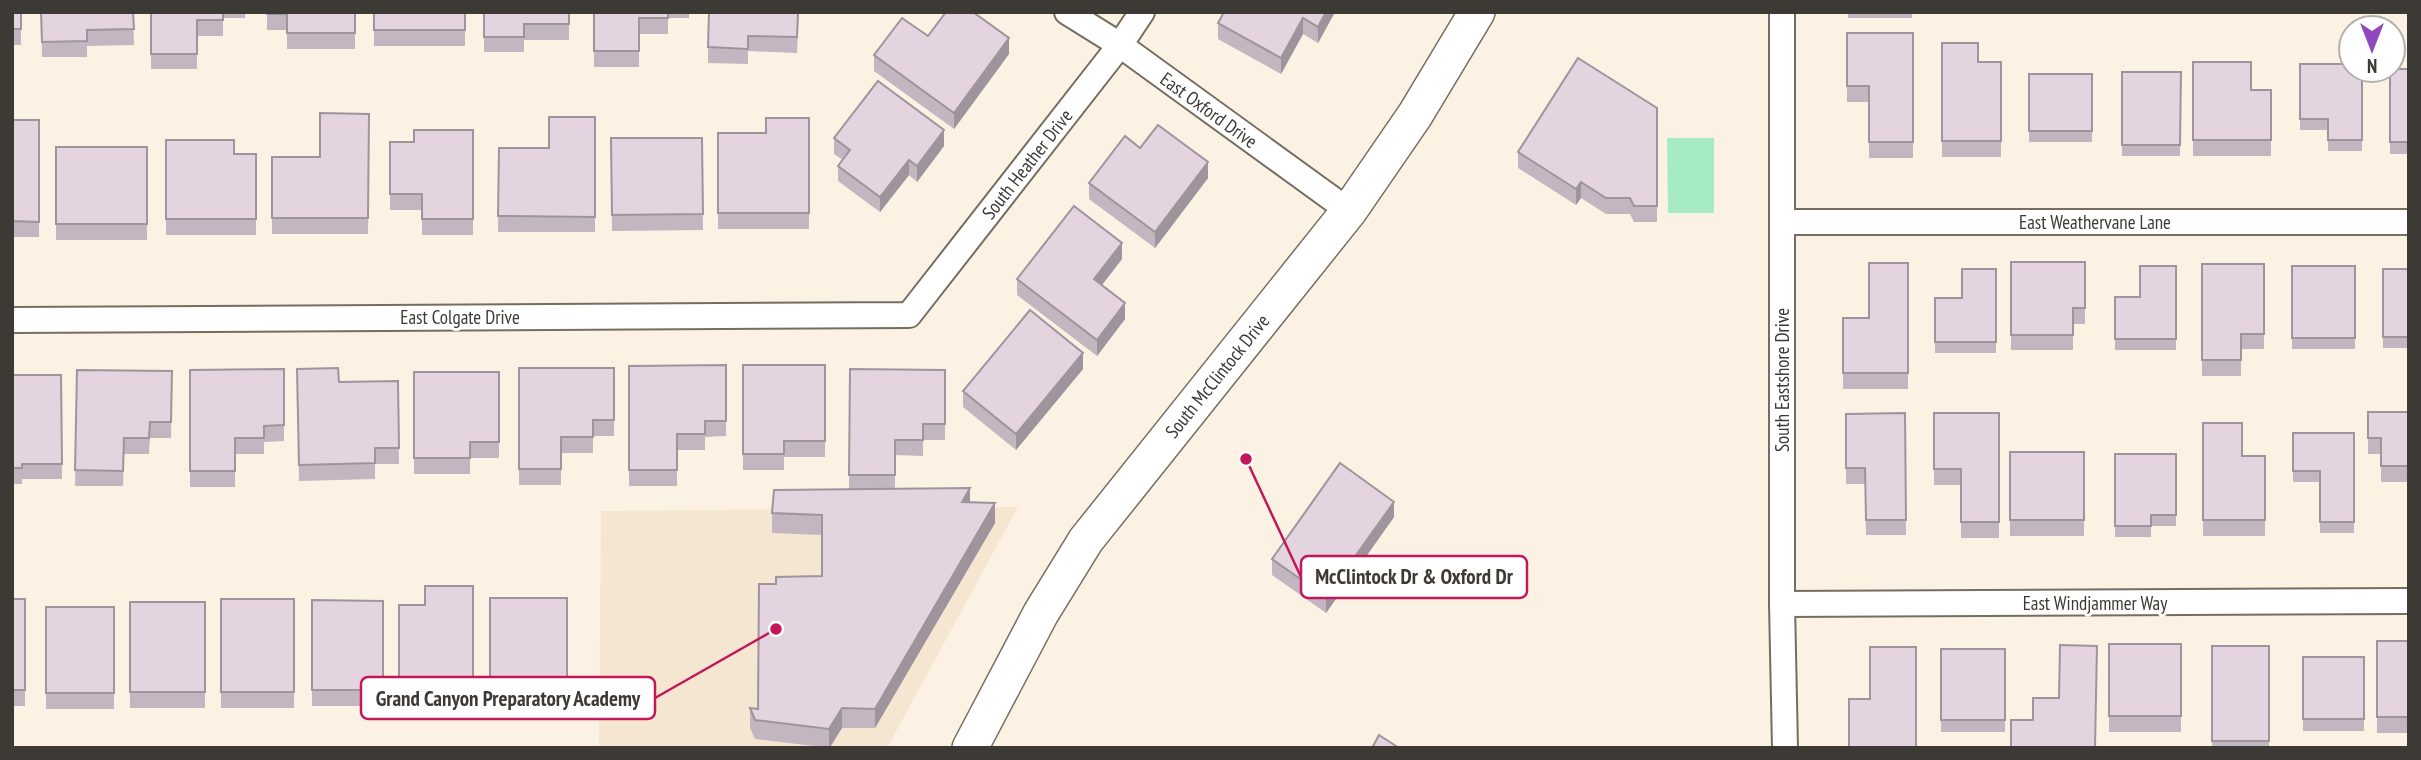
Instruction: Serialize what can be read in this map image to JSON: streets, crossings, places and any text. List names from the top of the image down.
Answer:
{
  "streets": {
    "main road": ["South McClintock Drive"],
    "street": [
      "East Oxford Drive",
      "South Heather Drive",
      "East Weathervane Lane",
      "East Colgate Drive",
      "South Eastshore Drive",
      "East Windjammer Way"
    ]
  },
  "crossings": [
    ["East Oxford Drive", "South Heather Drive"],
    ["East Oxford Drive", "South McClintock Drive"],
    ["South Heather Drive", "East Colgate Drive"],
    ["East Weathervane Lane", "South Eastshore Drive"],
    ["South Eastshore Drive", "East Windjammer Way"]
  ],
  "places": ["McClintock Dr & Oxford Dr", "Grand Canyon Preparatory Academy"],
  "north": "bottom"
}
